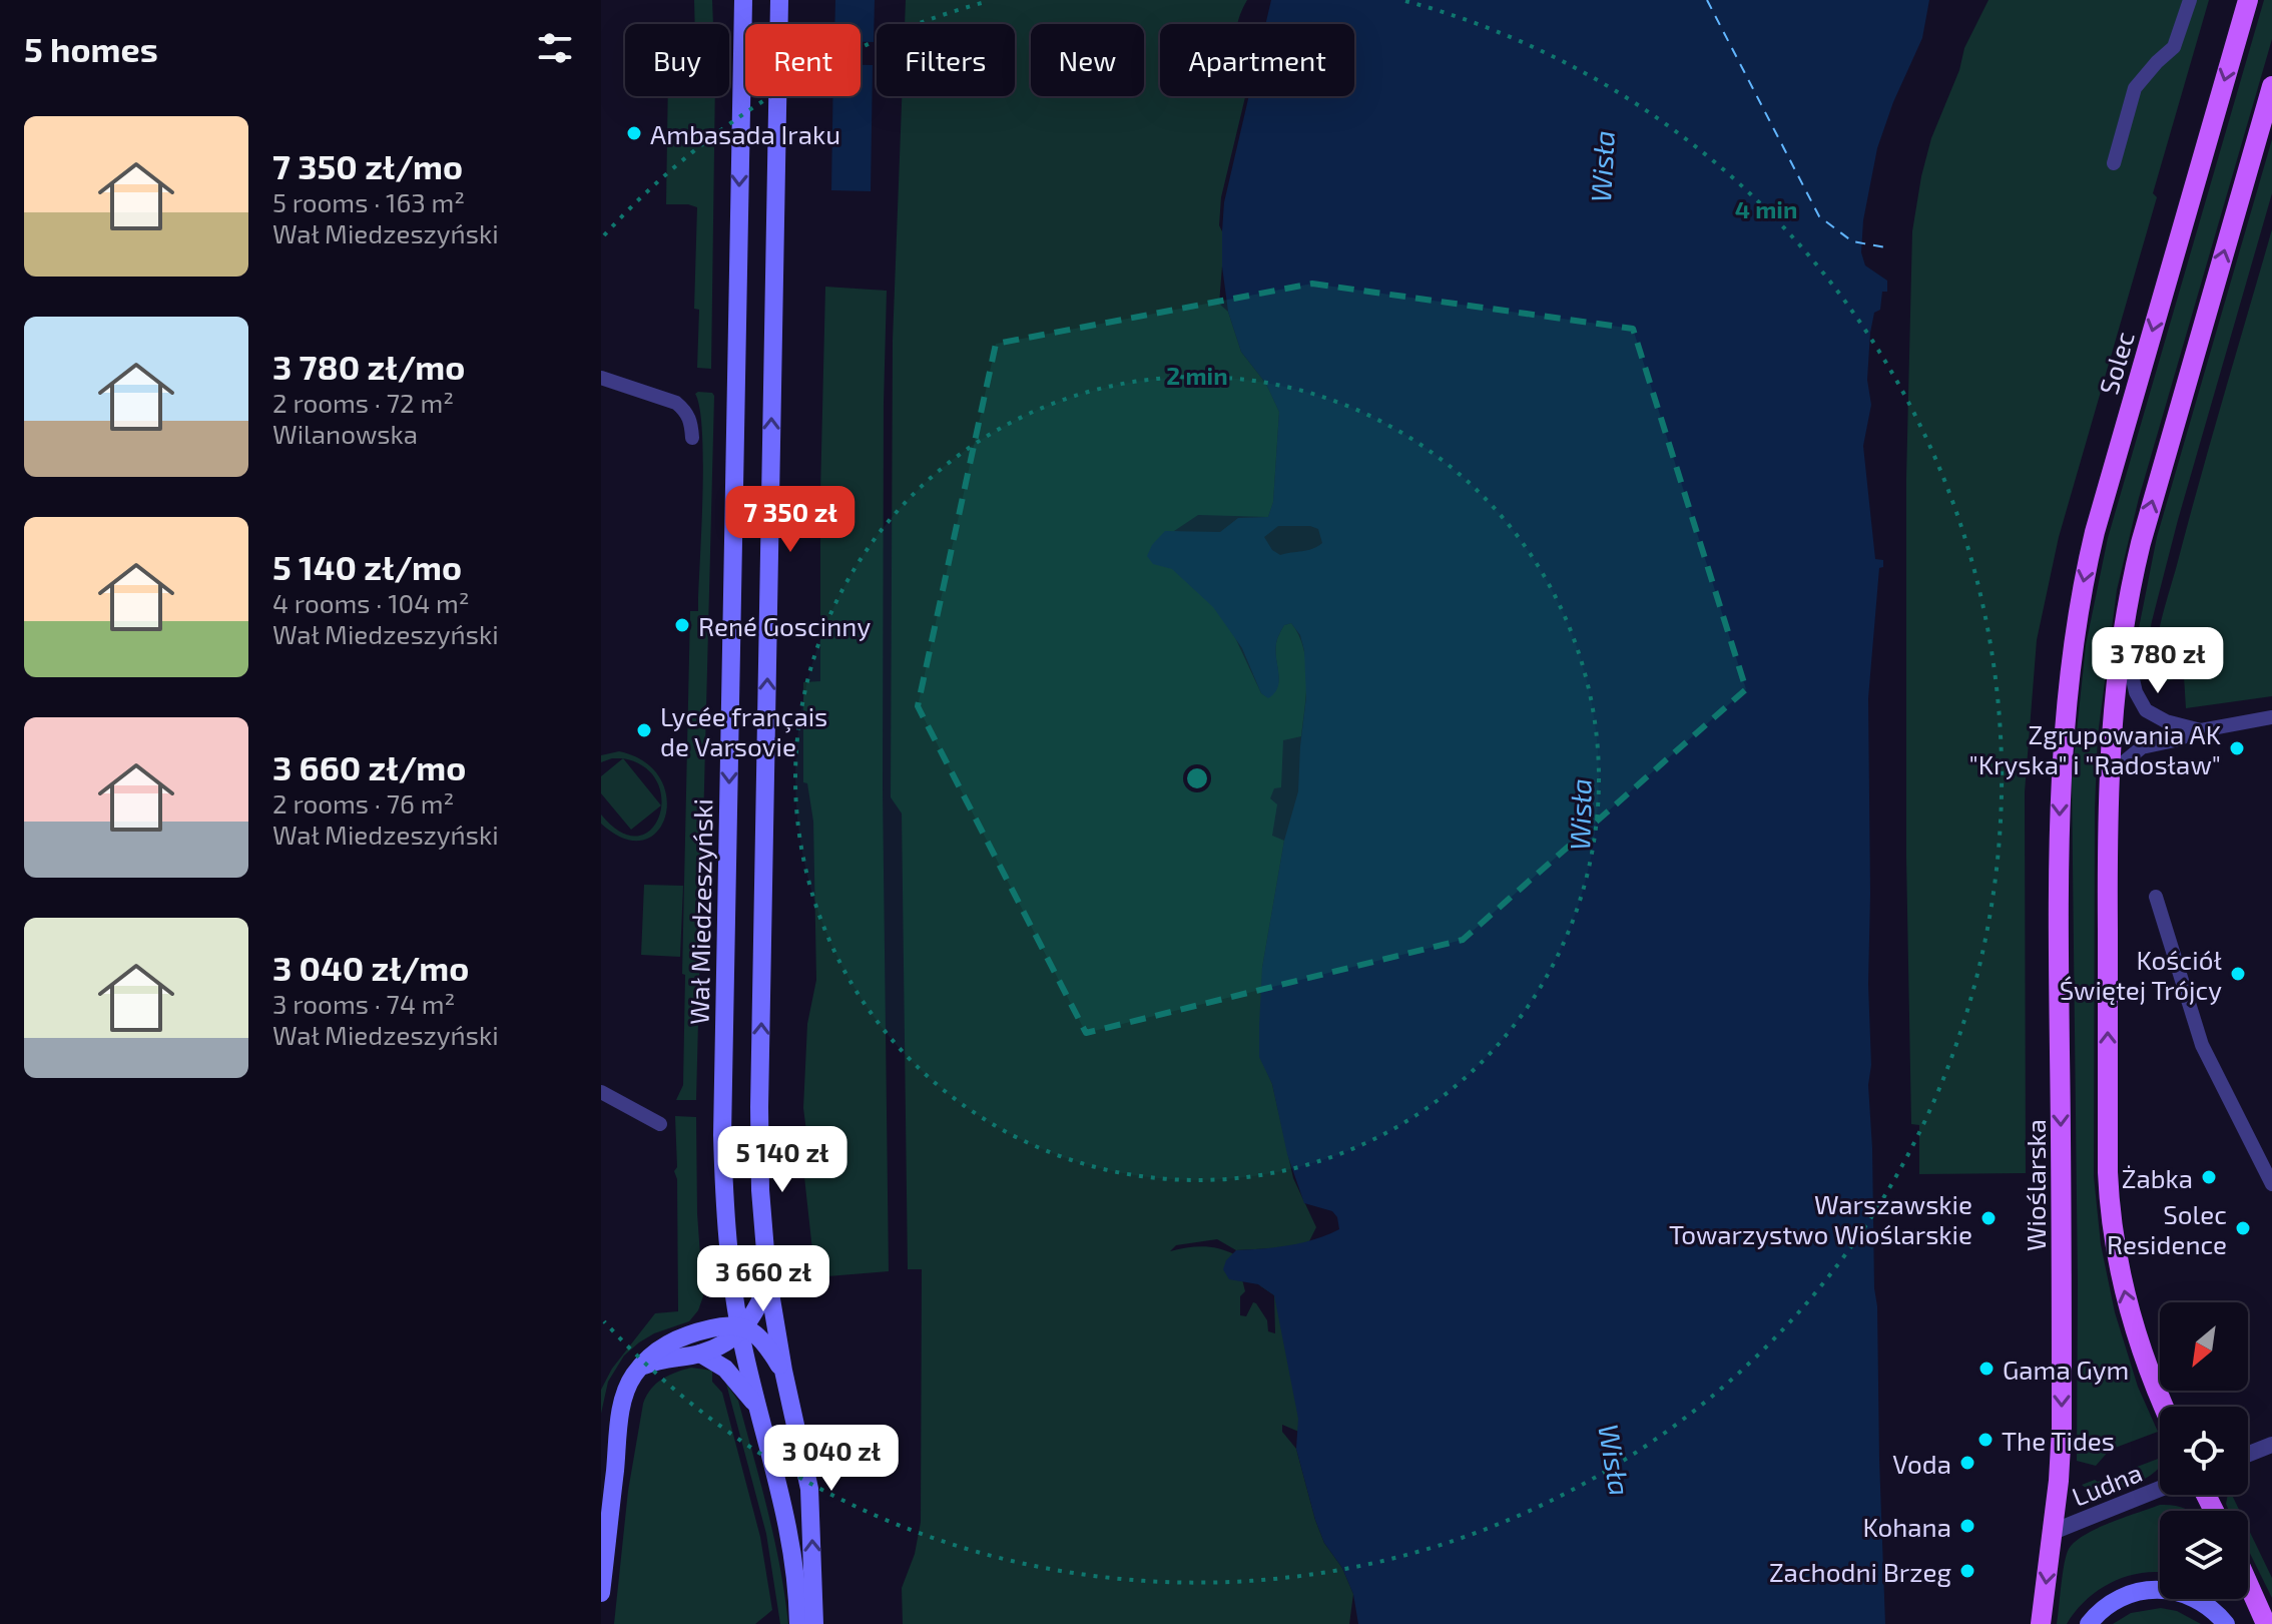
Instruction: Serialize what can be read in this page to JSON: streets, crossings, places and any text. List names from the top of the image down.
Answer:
{
  "streets": {
    "main road": ["Solec", "Wał Miedzeszyński", "Wioślarska"],
    "street": ["Ludna"]
  },
  "crossings": [
    ["Solec", "Wioślarska"],
    ["Wioślarska", "Ludna"]
  ],
  "water": ["Wisła"],
  "places": [
    "Ambasada Iraku",
    "René Goscinny",
    "Lycée français de Varsovie",
    "Zgrupowania AK \"Kryska\" i \"Radosław\"",
    "Kościół Świętej Trójcy",
    "Żabka",
    "Warszawskie Towarzystwo Wioślarskie",
    "Solec Residence",
    "Gama Gym",
    "The Tides",
    "Voda",
    "Kohana",
    "Zachodni Brzeg"
  ],
  "north": "bottom left",
  "page": {
    "heading": "5 homes",
    "chip": [
      "Buy",
      "Rent",
      "Filters",
      "New",
      "Apartment"
    ],
    "list": [
      {
        "name": "7 350 zł/mo",
        "note": "5 rooms · 163 m² · Wał Miedzeszyński"
      },
      {
        "name": "3 780 zł/mo",
        "note": "2 rooms · 72 m² · Wilanowska"
      },
      {
        "name": "5 140 zł/mo",
        "note": "4 rooms · 104 m² · Wał Miedzeszyński"
      },
      {
        "name": "3 660 zł/mo",
        "note": "2 rooms · 76 m² · Wał Miedzeszyński"
      },
      {
        "name": "3 040 zł/mo",
        "note": "3 rooms · 74 m² · Wał Miedzeszyński"
      }
    ],
    "price": [
      "7 350 zł",
      "3 780 zł",
      "5 140 zł",
      "3 660 zł",
      "3 040 zł"
    ]
  },
  "rings": ["4 min", "2 min"]
}
